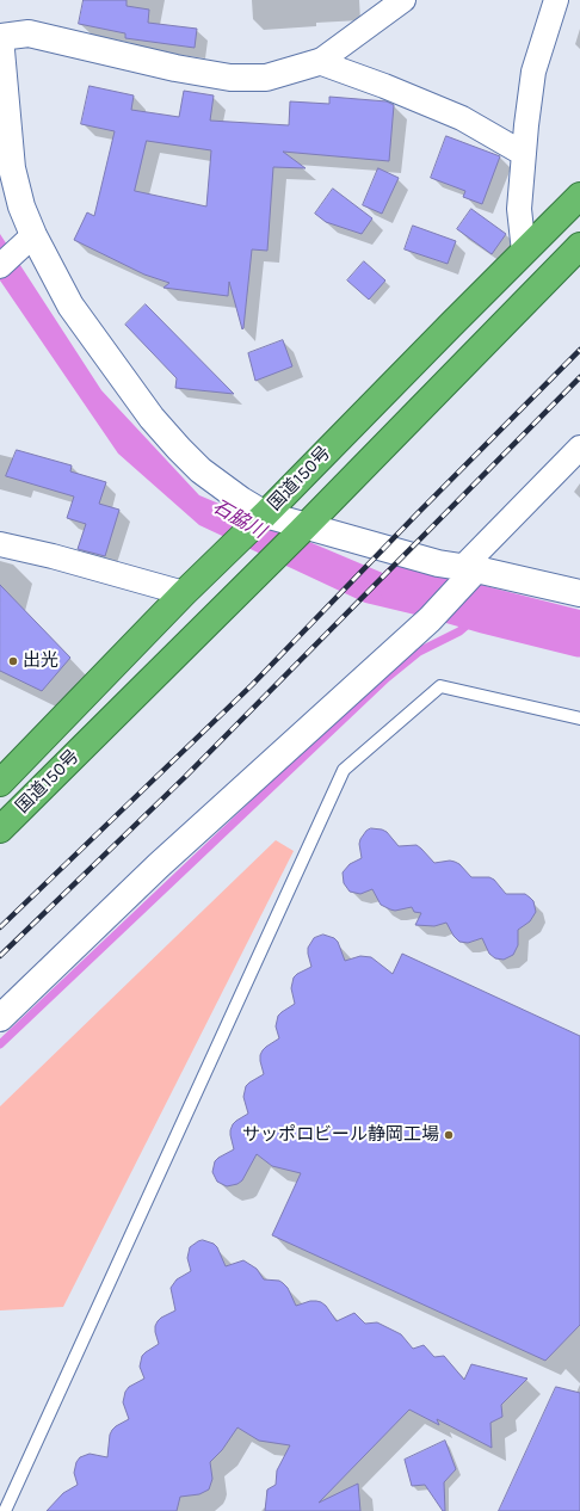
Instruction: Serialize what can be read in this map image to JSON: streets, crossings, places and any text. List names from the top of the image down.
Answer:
{
  "streets": {
    "highway": ["国道150号"]
  },
  "water": ["石脇川"],
  "places": ["出光", "サッポロビール静岡工場"]
}
